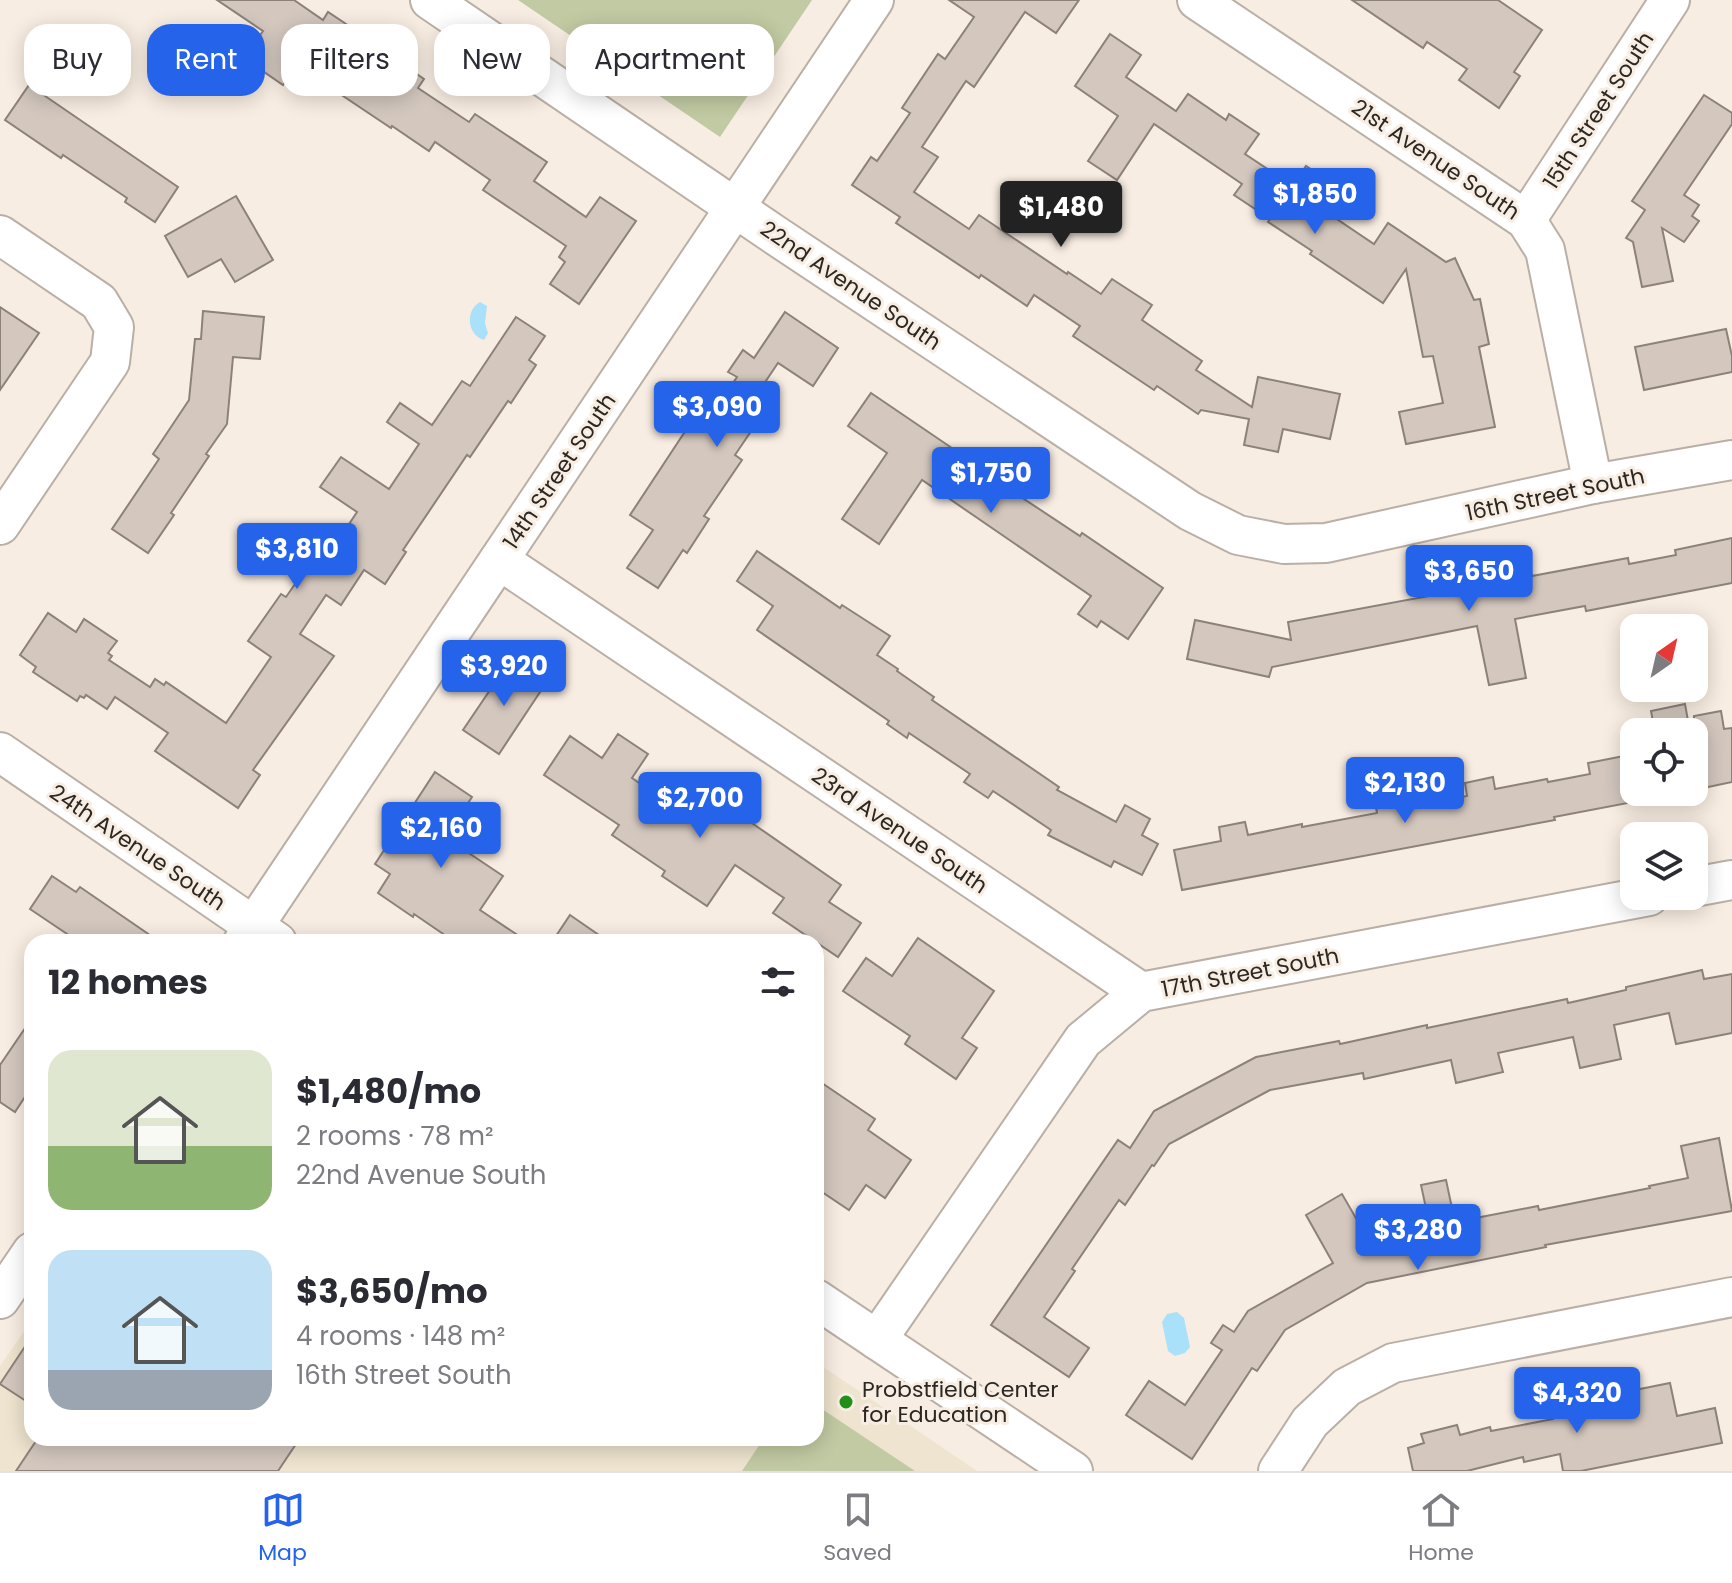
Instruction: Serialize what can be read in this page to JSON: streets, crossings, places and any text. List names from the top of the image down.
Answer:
{
  "streets": {
    "street": [
      "15th Street South",
      "21st Avenue South",
      "22nd Avenue South",
      "14th Street South",
      "16th Street South",
      "23rd Avenue South",
      "24th Avenue South",
      "17th Street South"
    ]
  },
  "crossings": [
    ["15th Street South", "21st Avenue South"],
    ["21st Avenue South", "16th Street South"],
    ["22nd Avenue South", "14th Street South"],
    ["22nd Avenue South", "16th Street South"],
    ["14th Street South", "23rd Avenue South"],
    ["23rd Avenue South", "17th Street South"]
  ],
  "places": ["Probstfield Center for Education"],
  "north": "top right",
  "page": {
    "chip": [
      "Buy",
      "Rent",
      "Filters",
      "New",
      "Apartment"
    ],
    "price": [
      "$1,850",
      "$1,480",
      "$3,090",
      "$1,750",
      "$3,810",
      "$3,650",
      "$3,920",
      "$2,130",
      "$2,700",
      "$2,160",
      "$3,280",
      "$4,320"
    ],
    "heading": "12 homes",
    "list": [
      {
        "name": "$1,480/mo",
        "note": "2 rooms · 78 m² · 22nd Avenue South"
      },
      {
        "name": "$3,650/mo",
        "note": "4 rooms · 148 m² · 16th Street South"
      }
    ],
    "tabs": ["Map", "Saved", "Home"]
  }
}
